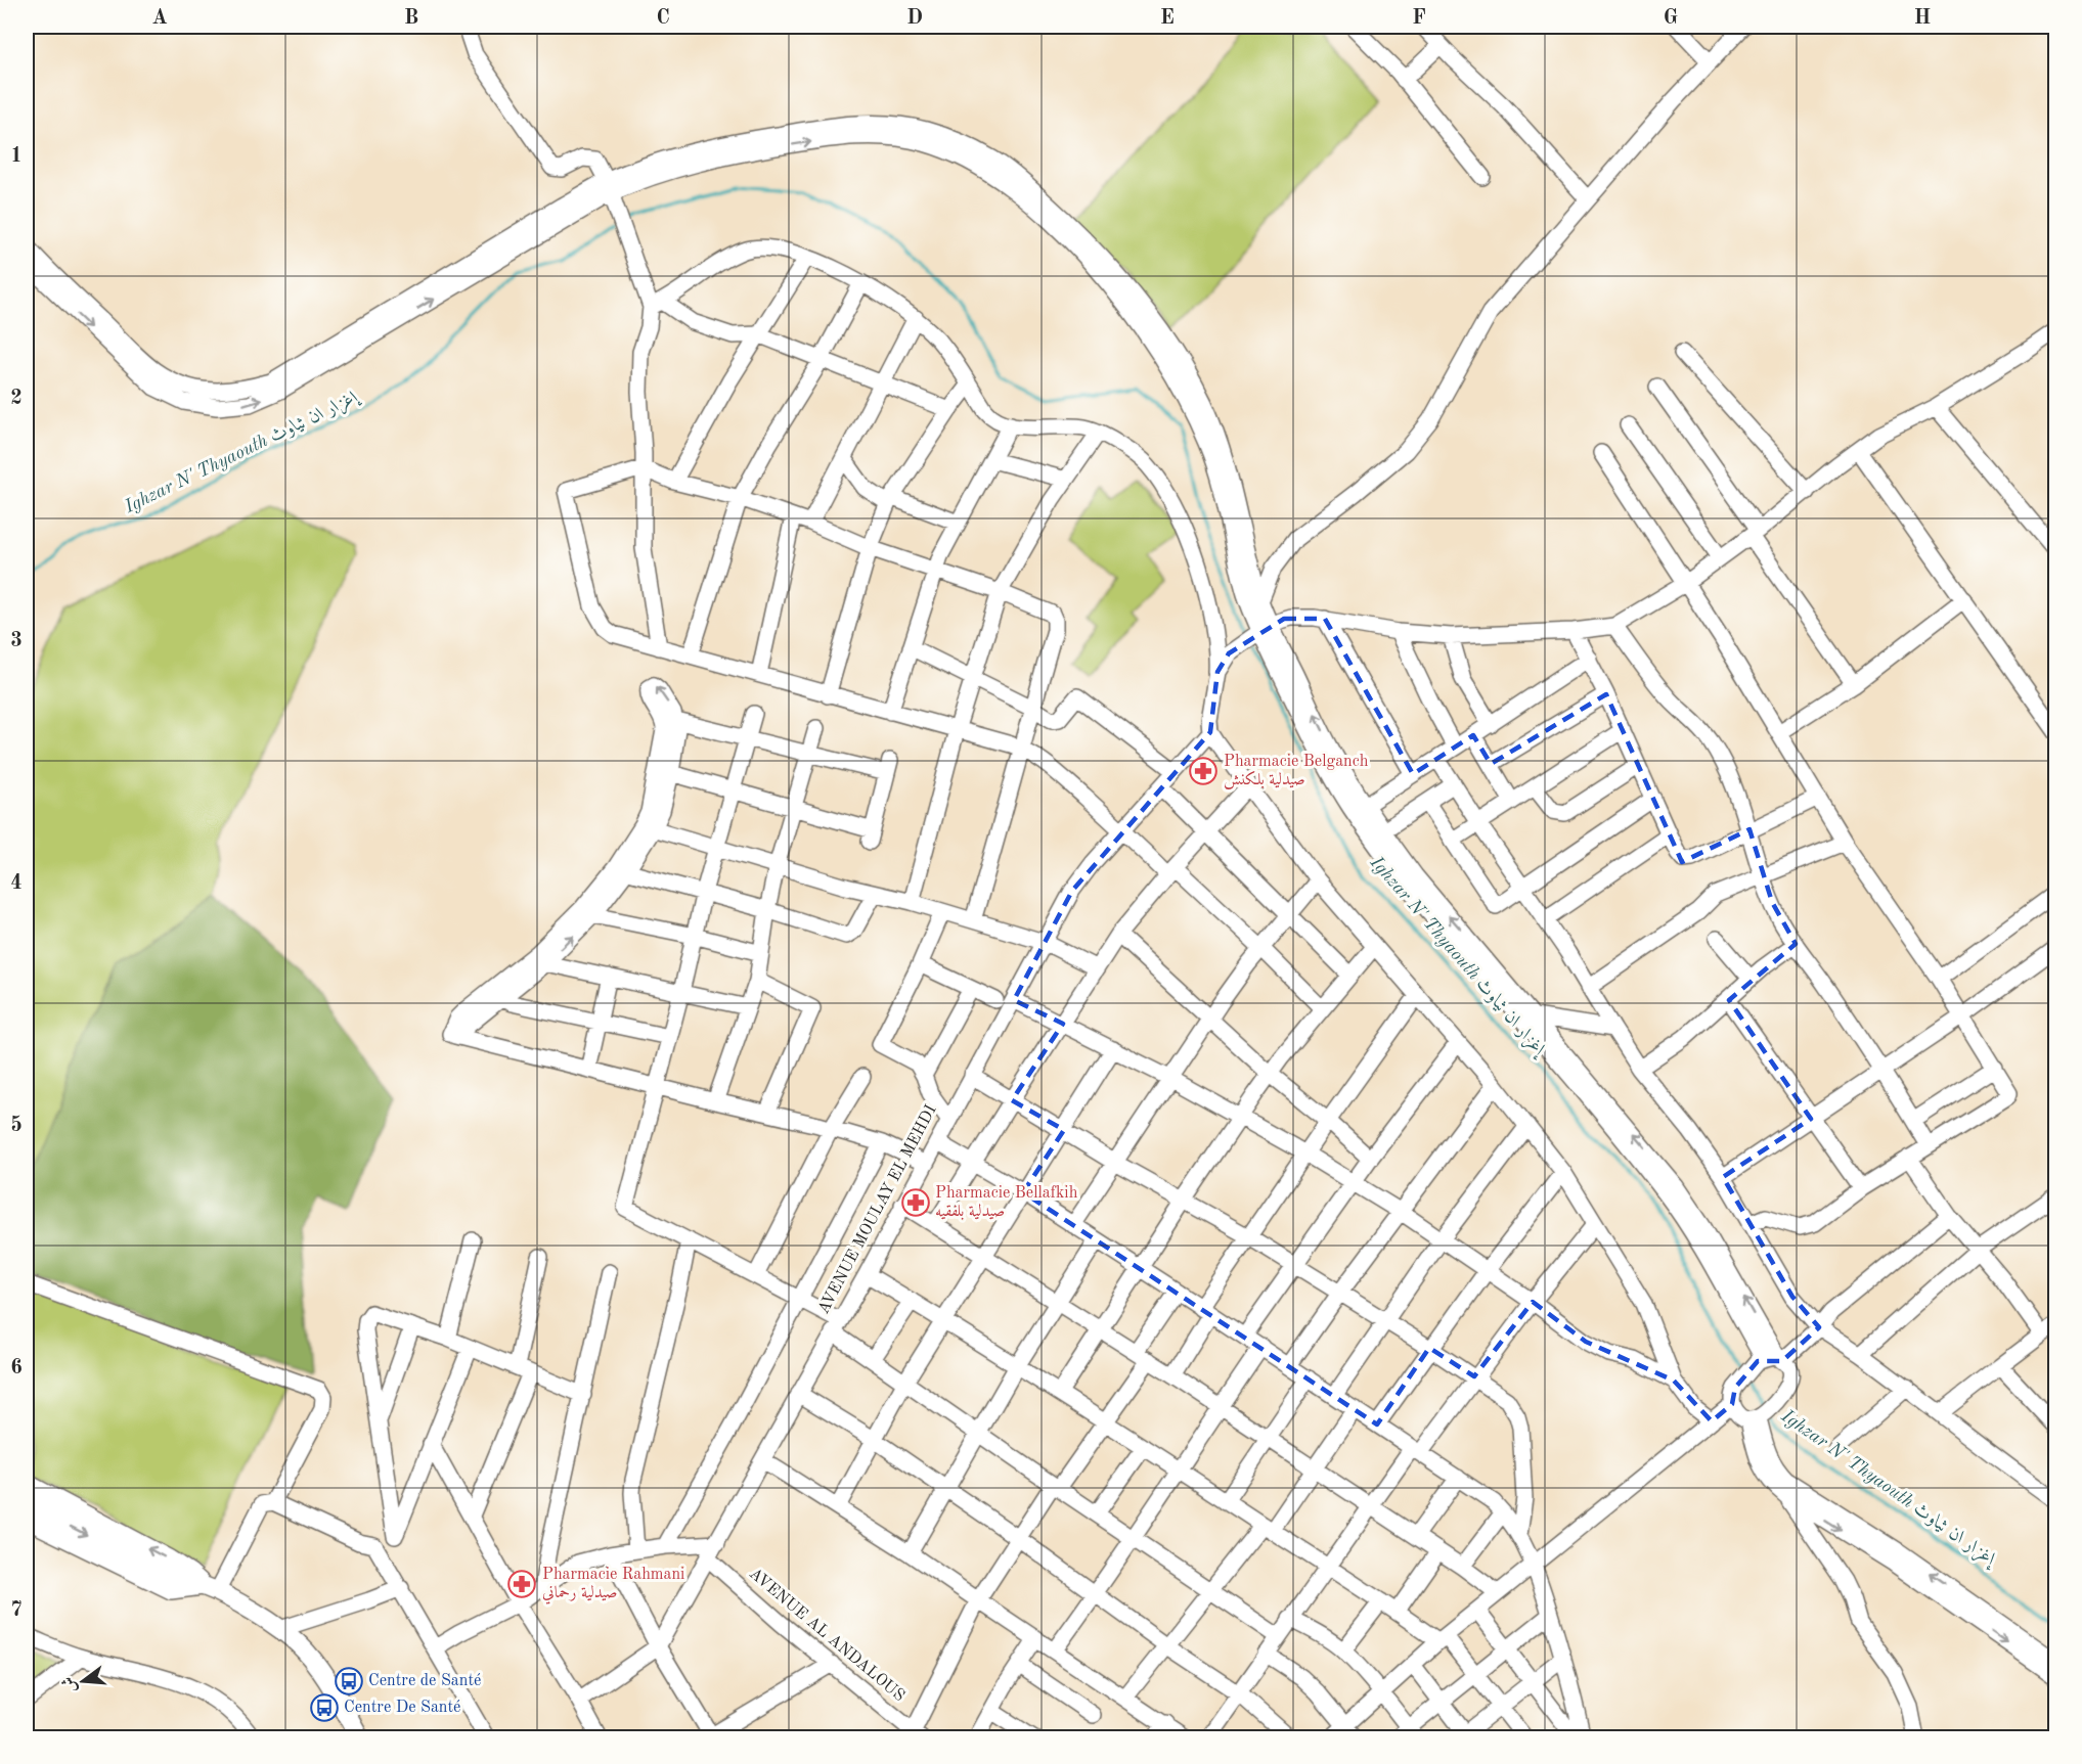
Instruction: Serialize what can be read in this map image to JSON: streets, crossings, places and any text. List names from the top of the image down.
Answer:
{
  "streets": {
    "street": ["AVENUE MOULAY EL MEHDI", "AVENUE AL ANDALOUS"]
  },
  "crossings": [
    ["AVENUE MOULAY EL MEHDI", "AVENUE AL ANDALOUS"]
  ],
  "water": ["Ighzar N' Thyaouth إغزار ان ثياوث"],
  "places": {
    "pharmacy": ["Pharmacie Belganch صيدلية بلكنش", "Pharmacie Bellafkih صيدلية بلفقيه", "Pharmacie Rahmani صيدلية رحماني"],
    "bus stop": ["Centre de Santé", "Centre De Santé"]
  },
  "north": "left",
  "grid": {
    "columns": [
      "A",
      "B",
      "C",
      "D",
      "E",
      "F",
      "G",
      "H"
    ],
    "rows": [
      "1",
      "2",
      "3",
      "4",
      "5",
      "6",
      "7"
    ]
  }
}
